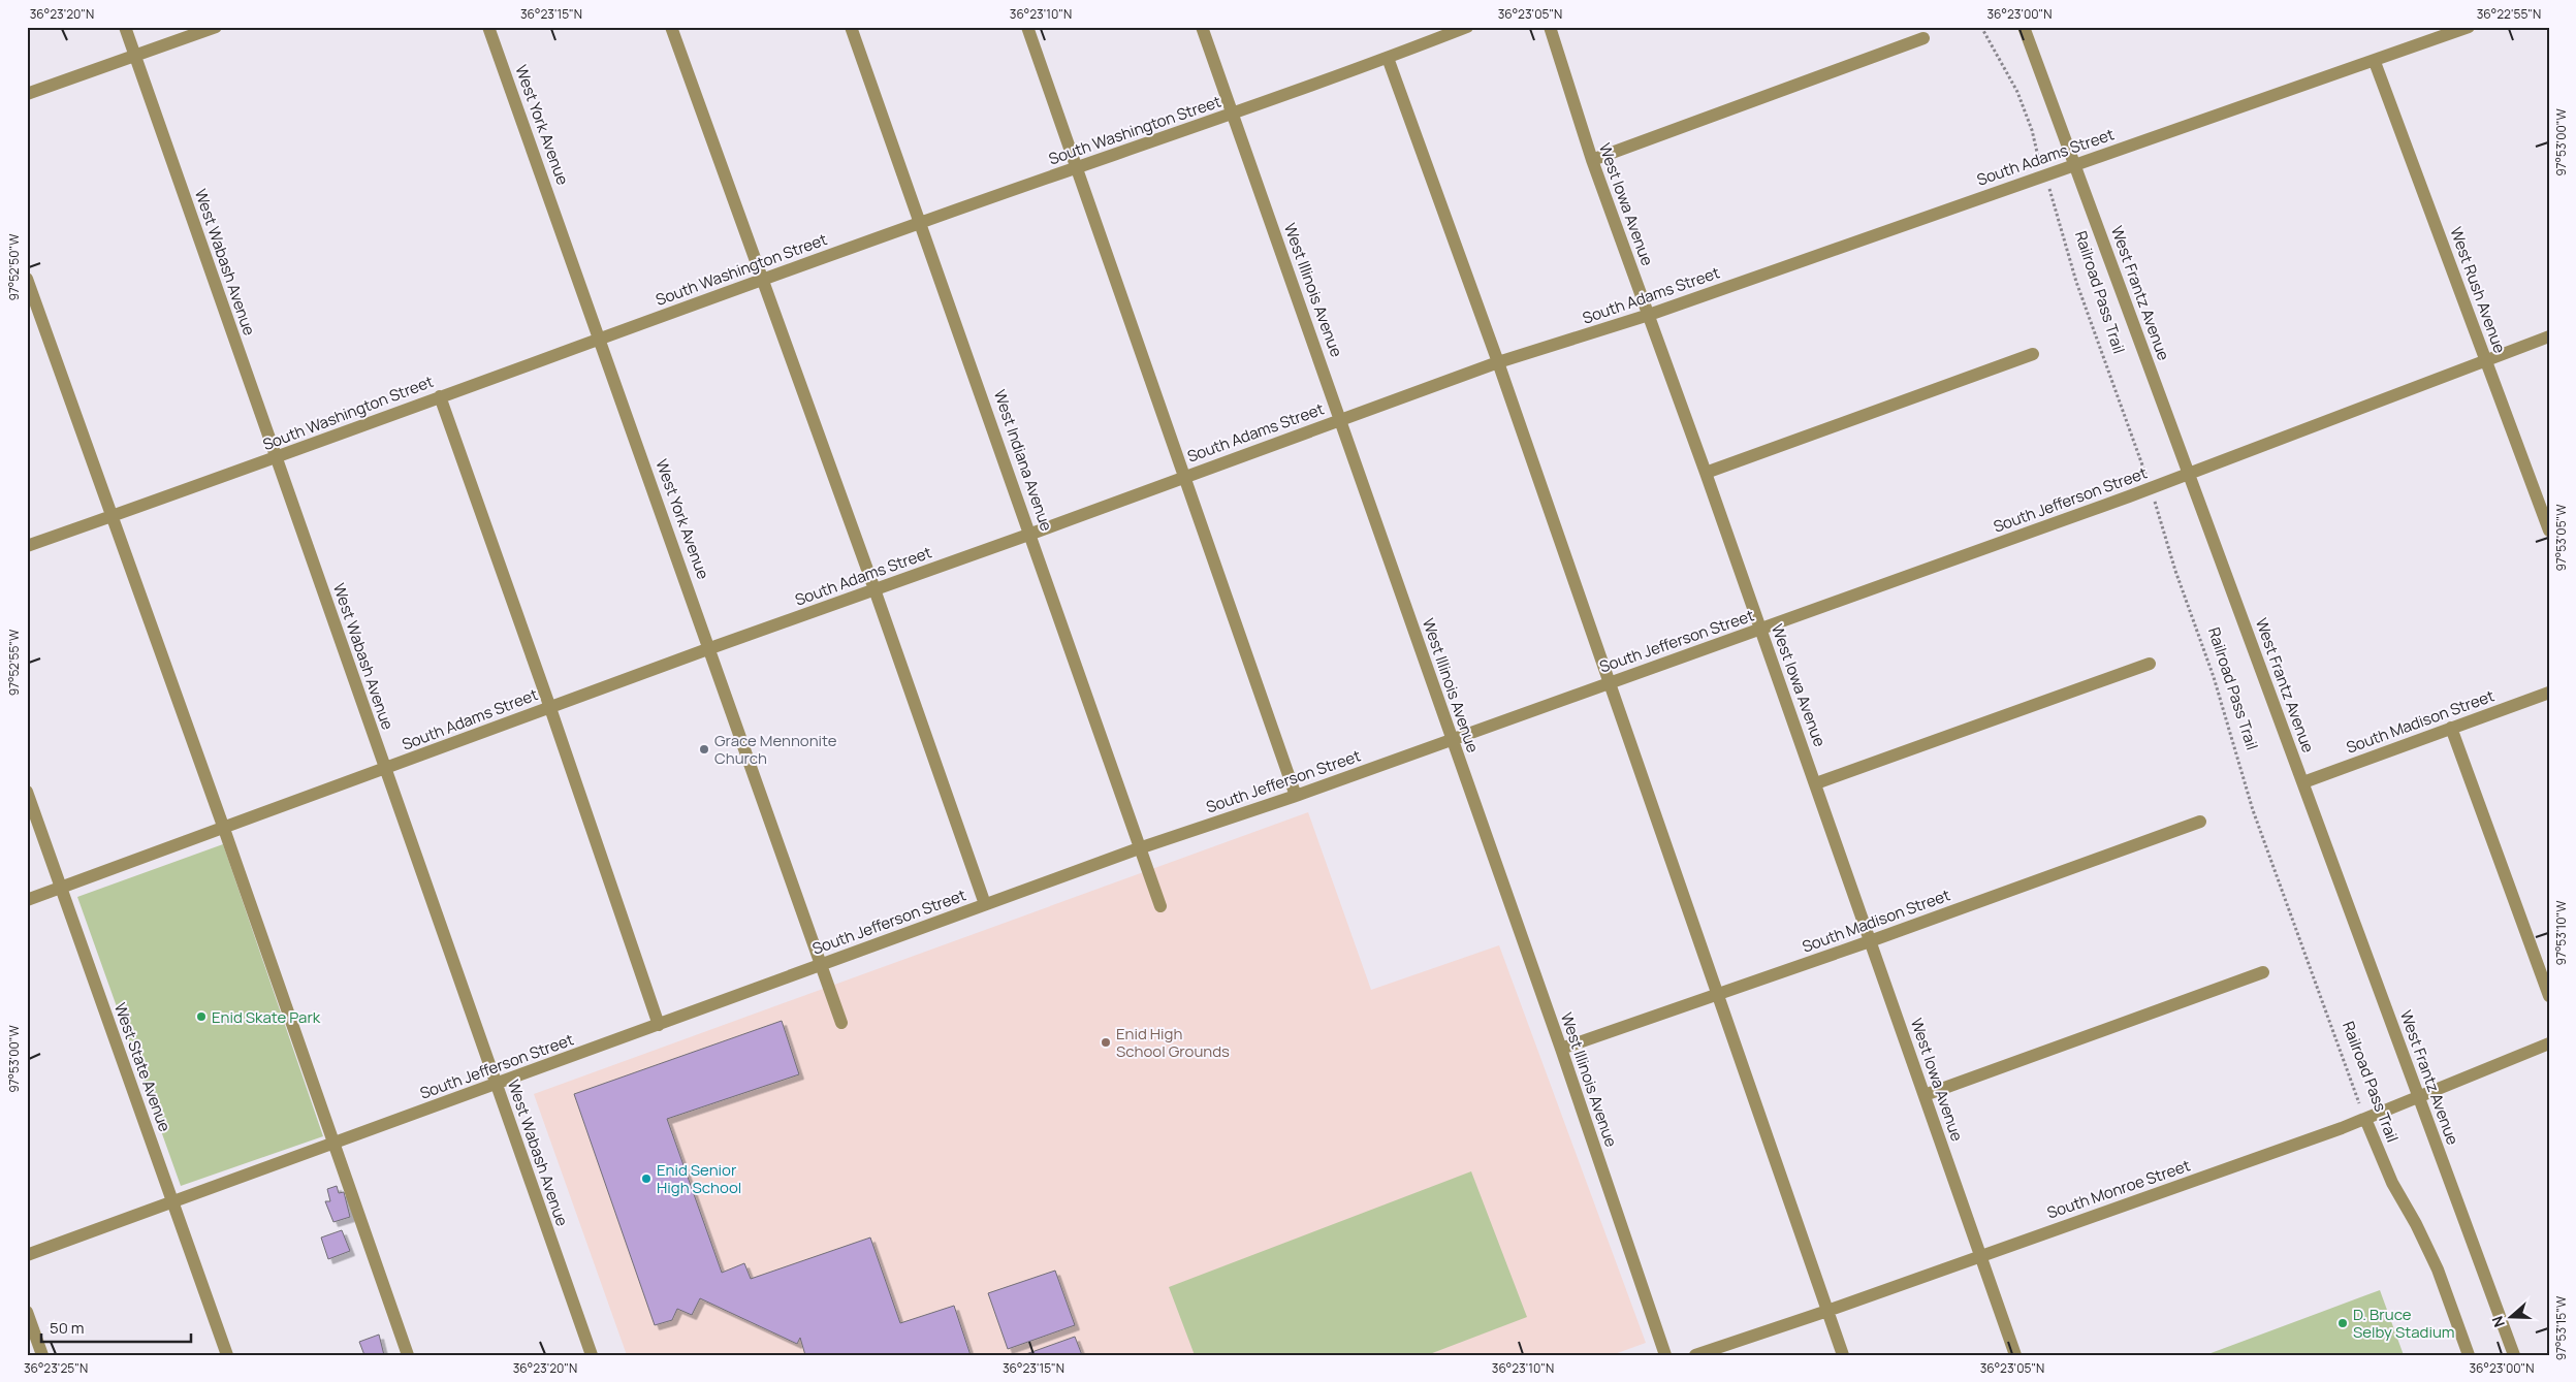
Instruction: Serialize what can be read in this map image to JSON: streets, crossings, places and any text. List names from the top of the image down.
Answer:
{
  "streets": {
    "street": [
      "West York Avenue",
      "South Washington Street",
      "South Adams Street",
      "West Iowa Avenue",
      "West Wabash Avenue",
      "West Illinois Avenue",
      "West Rush Avenue",
      "Railroad Pass Trail",
      "West Frantz Avenue",
      "West Indiana Avenue",
      "South Jefferson Street",
      "South Madison Street",
      "West State Avenue",
      "South Monroe Street"
    ]
  },
  "crossings": [
    ["West York Avenue", "South Washington Street"],
    ["West York Avenue", "South Adams Street"],
    ["West York Avenue", "South Jefferson Street"],
    ["South Washington Street", "West Wabash Avenue"],
    ["South Washington Street", "West Illinois Avenue"],
    ["South Washington Street", "West Indiana Avenue"],
    ["South Adams Street", "West Iowa Avenue"],
    ["South Adams Street", "West Wabash Avenue"],
    ["South Adams Street", "West Illinois Avenue"],
    ["South Adams Street", "West Rush Avenue"],
    ["South Adams Street", "Railroad Pass Trail"],
    ["South Adams Street", "West Frantz Avenue"],
    ["South Adams Street", "West Indiana Avenue"],
    ["South Adams Street", "West State Avenue"],
    ["West Iowa Avenue", "South Jefferson Street"],
    ["West Iowa Avenue", "South Madison Street"],
    ["West Iowa Avenue", "South Monroe Street"],
    ["West Wabash Avenue", "South Jefferson Street"],
    ["West Illinois Avenue", "South Jefferson Street"],
    ["West Illinois Avenue", "South Madison Street"],
    ["West Rush Avenue", "South Jefferson Street"],
    ["Railroad Pass Trail", "South Jefferson Street"],
    ["Railroad Pass Trail", "South Monroe Street"],
    ["West Frantz Avenue", "South Jefferson Street"],
    ["West Frantz Avenue", "South Madison Street"],
    ["West Frantz Avenue", "South Monroe Street"],
    ["West Indiana Avenue", "South Jefferson Street"],
    ["South Jefferson Street", "West State Avenue"]
  ],
  "places": [
    "Grace Mennonite Church",
    "Enid Skate Park",
    "Enid High School Grounds",
    "Enid Senior High School",
    "D. Bruce Selby Stadium"
  ],
  "scale_bar": "50 m",
  "north": "left",
  "coordinates": [
    "36°23'20\"N",
    "36°23'15\"N",
    "36°23'10\"N",
    "36°23'05\"N",
    "36°23'00\"N",
    "36°22'55\"N",
    "97°53'00\"W",
    "97°52'50\"W",
    "97°53'05\"W",
    "97°52'55\"W",
    "97°53'10\"W",
    "97°53'15\"W",
    "36°23'25\"N"
  ]
}
